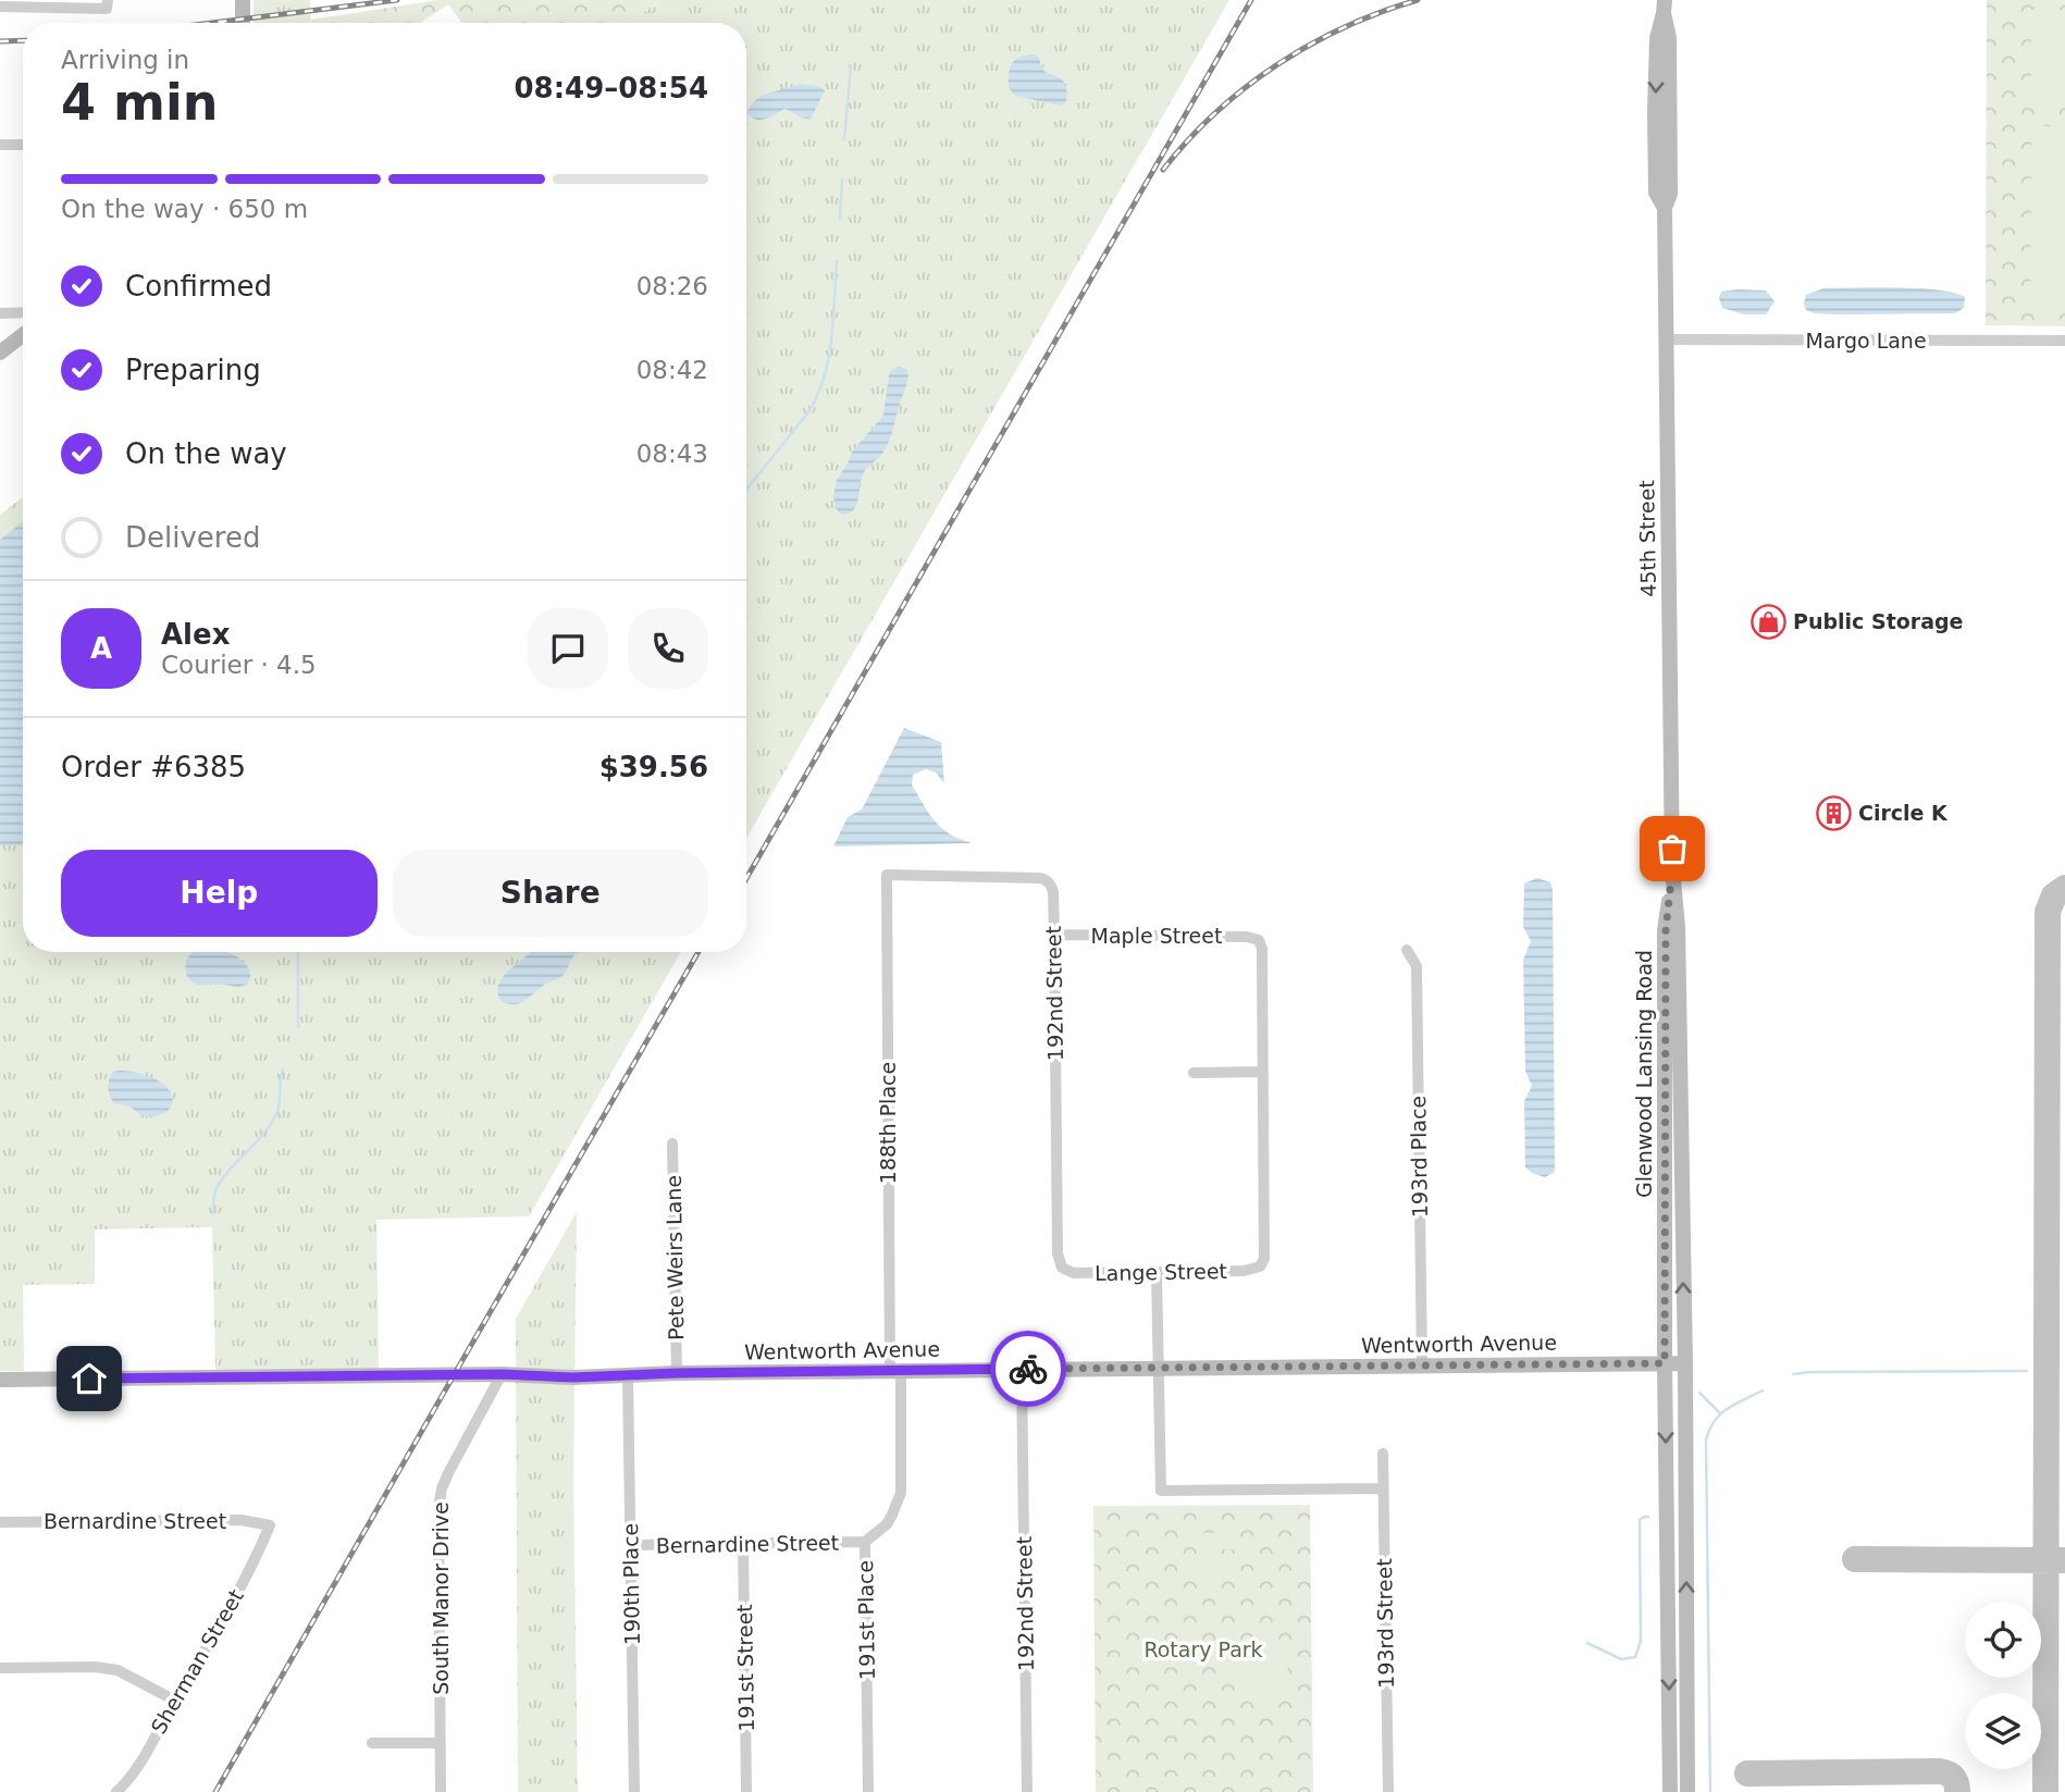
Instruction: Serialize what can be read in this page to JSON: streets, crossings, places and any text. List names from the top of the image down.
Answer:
{
  "streets": {
    "main road": ["45th Street", "Glenwood Lansing Road", "Wentworth Avenue"],
    "street": [
      "Margo Lane",
      "Maple Street",
      "192nd Street",
      "188th Place",
      "193rd Place",
      "Pete Weirs Lane",
      "Lange Street",
      "Bernardine Street",
      "190th Place",
      "South Manor Drive",
      "191st Place",
      "193rd Street",
      "Sherman Street",
      "191st Street"
    ]
  },
  "crossings": [
    ["Margo Lane", "45th Street"],
    ["45th Street", "Glenwood Lansing Road"],
    ["Maple Street", "192nd Street"],
    ["Maple Street", "Lange Street"],
    ["192nd Street", "188th Place"],
    ["192nd Street", "Lange Street"],
    ["192nd Street", "Wentworth Avenue"],
    ["Glenwood Lansing Road", "Wentworth Avenue"],
    ["188th Place", "Wentworth Avenue"],
    ["188th Place", "191st Place"],
    ["193rd Place", "Wentworth Avenue"],
    ["Pete Weirs Lane", "Wentworth Avenue"],
    ["Wentworth Avenue", "190th Place"],
    ["Wentworth Avenue", "South Manor Drive"],
    ["Wentworth Avenue", "191st Place"],
    ["Bernardine Street", "190th Place"],
    ["Bernardine Street", "191st Place"],
    ["Bernardine Street", "Sherman Street"],
    ["Bernardine Street", "191st Street"]
  ],
  "parks": ["Rotary Park"],
  "places": {
    "shop": ["Public Storage"],
    "building": ["Circle K"]
  },
  "page": {
    "heading": ["4 min", "Arriving in", "08:49–08:54"],
    "panel": [
      "Alex",
      "Courier · 4.5",
      "Order #6385",
      "$39.56"
    ],
    "bar": "On the way · 650 m",
    "list": [
      ["Confirmed", "08:26"],
      ["Preparing", "08:42"],
      ["On the way", "08:43"],
      "Delivered"
    ],
    "round": "A",
    "buttons": ["Help", "Share"]
  }
}
